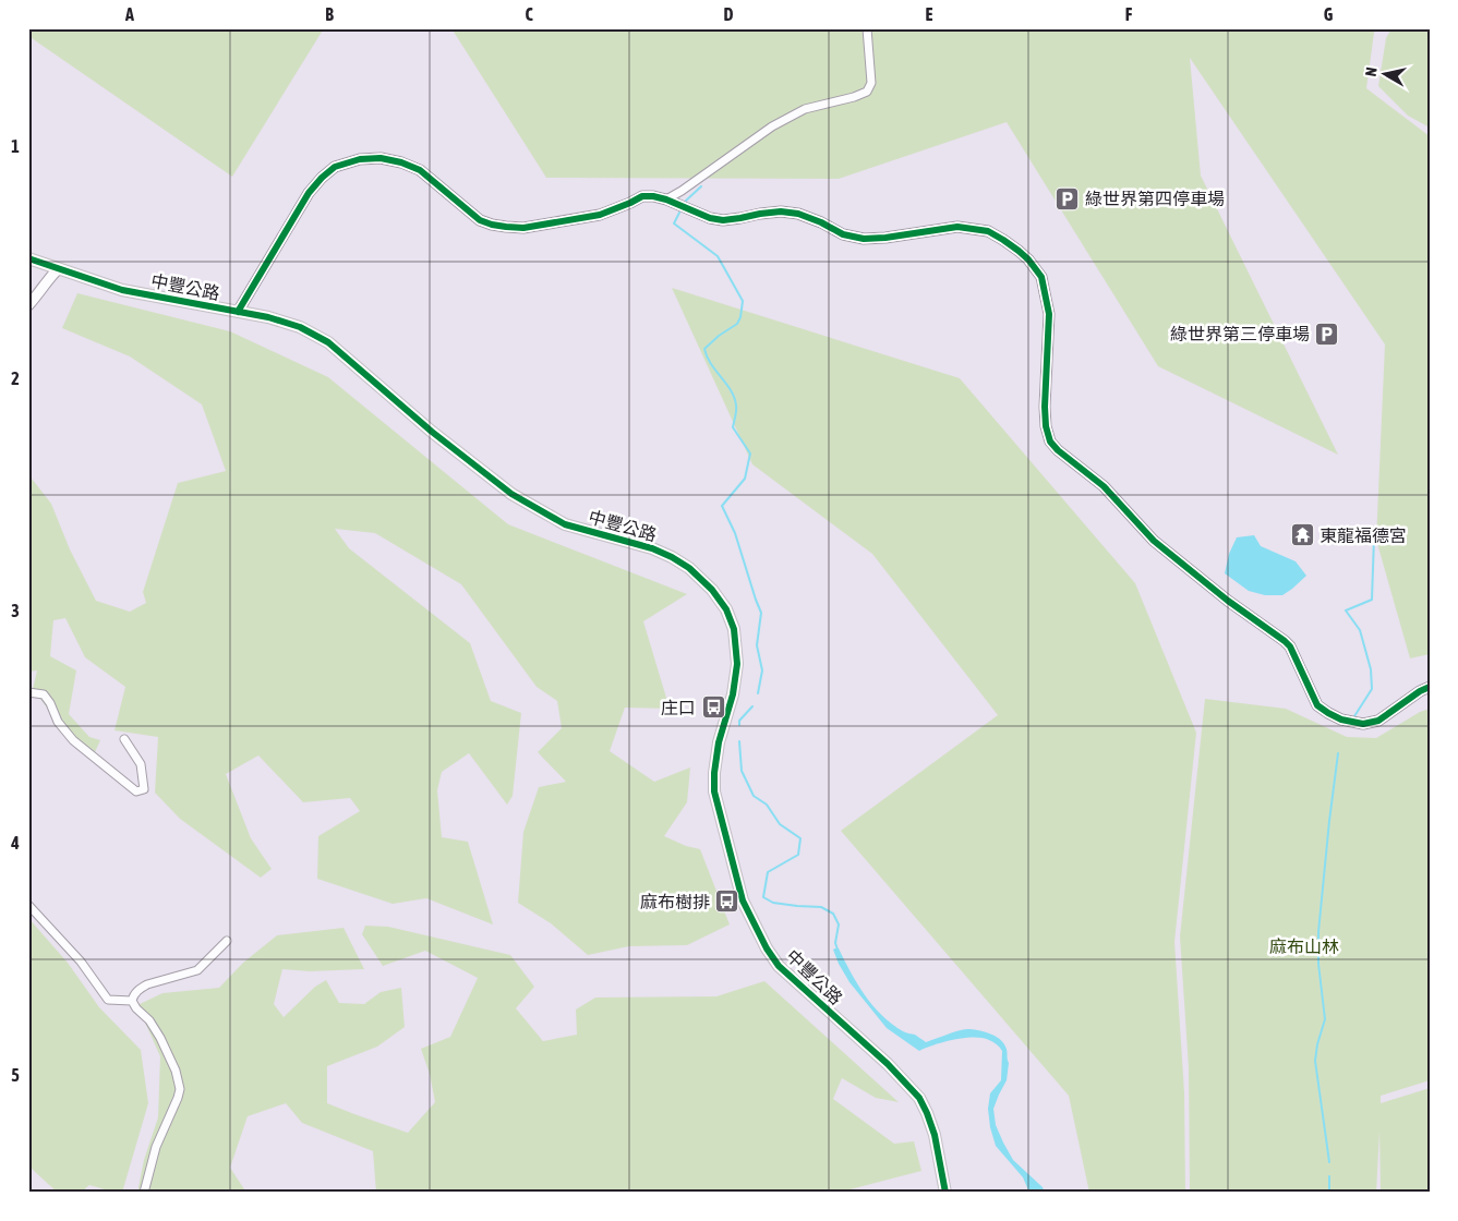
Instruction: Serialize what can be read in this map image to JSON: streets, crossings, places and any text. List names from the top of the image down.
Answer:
{
  "streets": {
    "main road": ["中豐公路"]
  },
  "parks": ["麻布山林"],
  "places": {
    "parking": ["綠世界第四停車場", "綠世界第三停車場"],
    "temple": ["東龍福德宮"],
    "bus stop": ["庄口", "麻布樹排"]
  },
  "north": "left",
  "grid": {
    "columns": [
      "A",
      "B",
      "C",
      "D",
      "E",
      "F",
      "G"
    ],
    "rows": [
      "1",
      "2",
      "3",
      "4",
      "5"
    ]
  }
}
